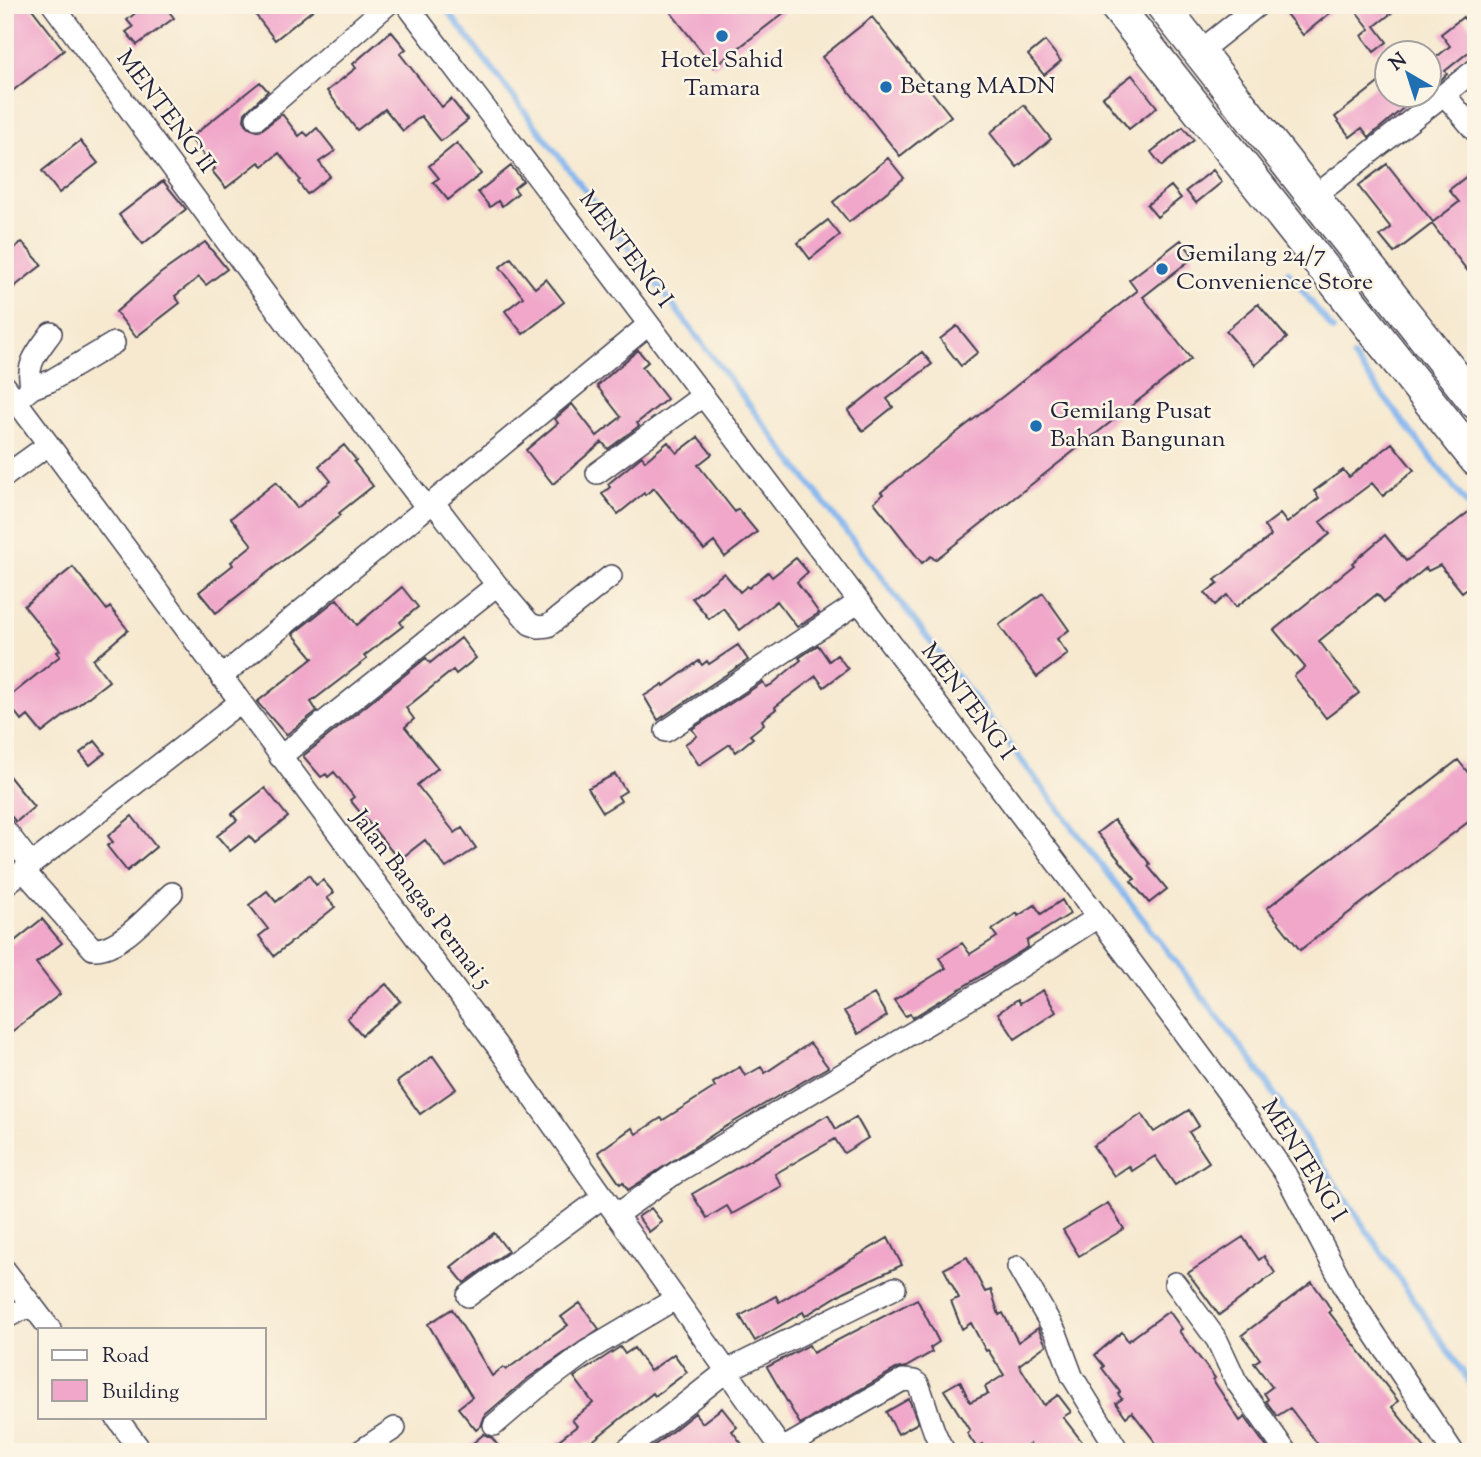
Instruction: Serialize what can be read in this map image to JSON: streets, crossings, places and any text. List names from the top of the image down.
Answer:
{
  "streets": {
    "street": ["MENTENG II", "MENTENG I", "Jalan Bangas Permai 5"]
  },
  "places": [
    "Hotel Sahid Tamara",
    "Betang MADN",
    "Gemilang 24/7 Convenience Store",
    "Gemilang Pusat Bahan Bangunan"
  ],
  "legend": ["Road", "Building"],
  "north": "top left"
}
